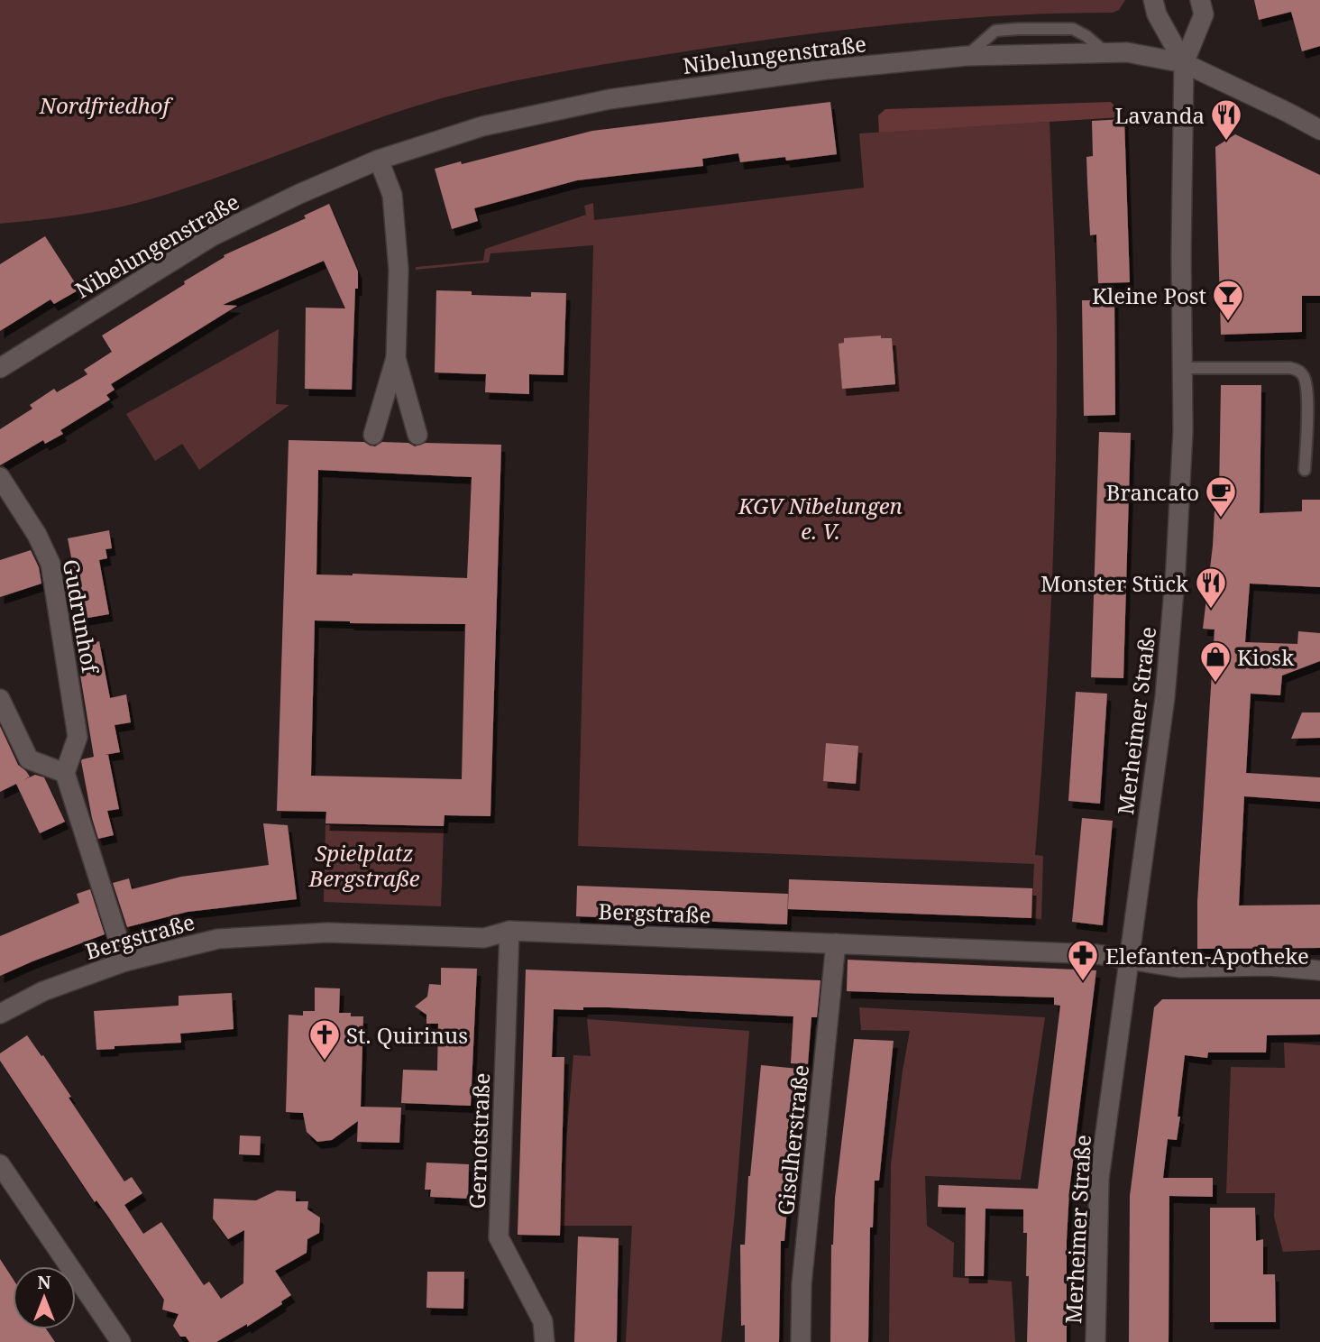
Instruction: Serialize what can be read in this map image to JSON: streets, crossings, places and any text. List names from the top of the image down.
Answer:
{
  "streets": {
    "street": [
      "Nibelungenstraße",
      "Gudrunhof",
      "Merheimer Straße",
      "Bergstraße",
      "Giselherstraße",
      "Gernotstraße"
    ]
  },
  "crossings": [
    ["Nibelungenstraße", "Merheimer Straße"],
    ["Merheimer Straße", "Bergstraße"],
    ["Bergstraße", "Giselherstraße"],
    ["Bergstraße", "Gernotstraße"]
  ],
  "parks": ["Nordfriedhof", "KGV Nibelungen e. V.", "Spielplatz Bergstraße"],
  "places": {
    "restaurant": ["Lavanda", "Monster Stück"],
    "bar": ["Kleine Post"],
    "cafe": ["Brancato"],
    "shop": ["Kiosk"],
    "pharmacy": ["Elefanten-Apotheke"],
    "church": ["St. Quirinus"]
  },
  "north": "top"
}
